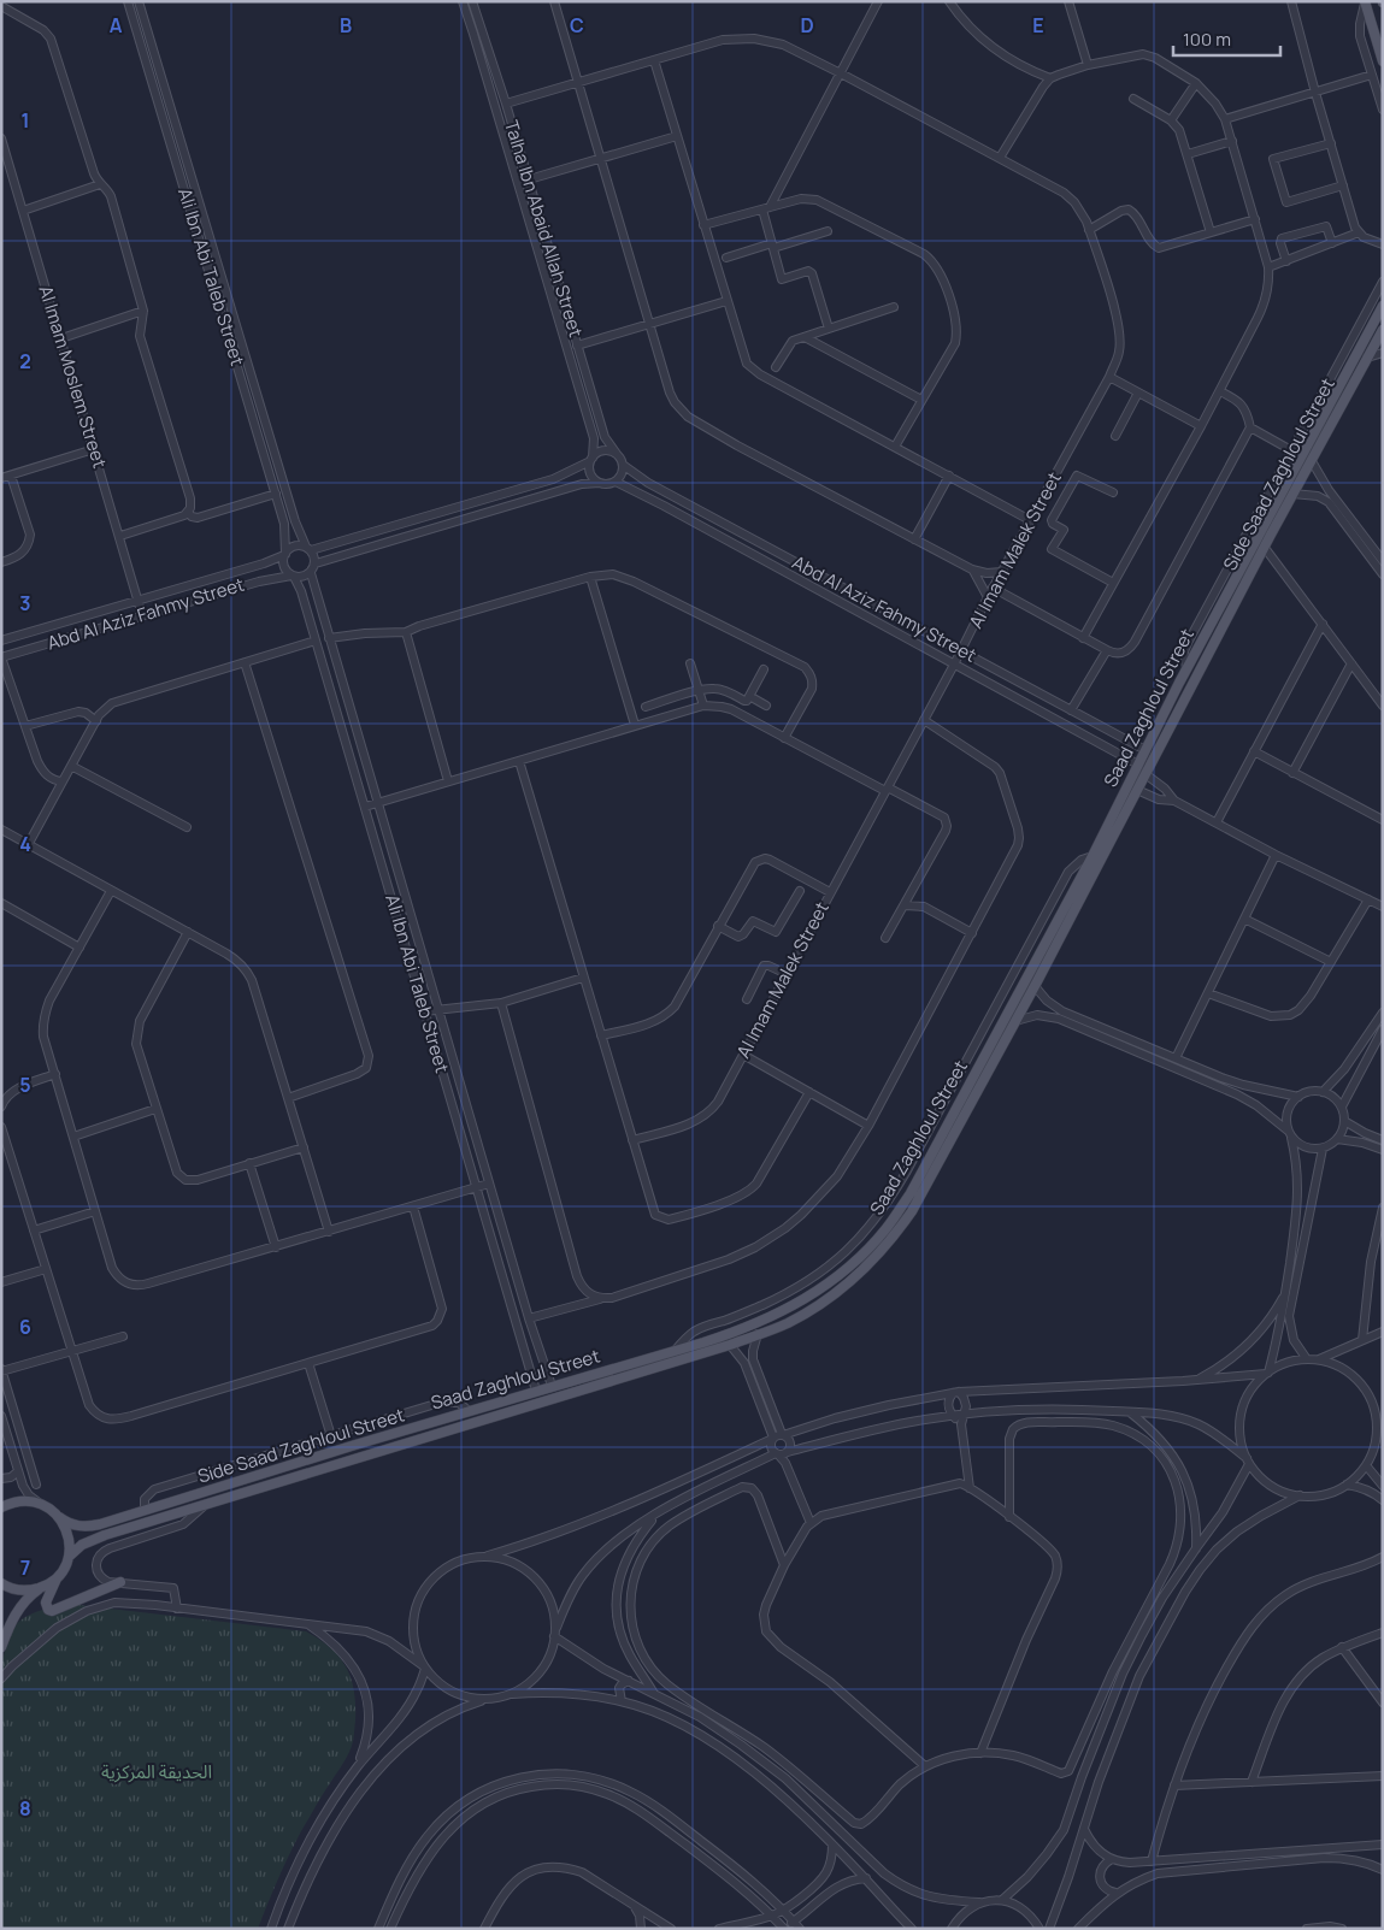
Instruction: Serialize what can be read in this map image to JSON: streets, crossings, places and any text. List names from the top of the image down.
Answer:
{
  "streets": {
    "main road": ["Saad Zaghloul Street"],
    "street": [
      "Talha Ibn Abaid Allah Street",
      "Ali Ibn Abi Taleb Street",
      "Al Imam Moslem Street",
      "Side Saad Zaghloul Street",
      "Al Imam Malek Street",
      "Abd Al Aziz Fahmy Street"
    ]
  },
  "crossings": [
    ["Talha Ibn Abaid Allah Street", "Al Imam Malek Street"],
    ["Talha Ibn Abaid Allah Street", "Abd Al Aziz Fahmy Street"],
    ["Ali Ibn Abi Taleb Street", "Abd Al Aziz Fahmy Street"],
    ["Ali Ibn Abi Taleb Street", "Saad Zaghloul Street"],
    ["Al Imam Moslem Street", "Abd Al Aziz Fahmy Street"],
    ["Side Saad Zaghloul Street", "Saad Zaghloul Street"],
    ["Al Imam Malek Street", "Abd Al Aziz Fahmy Street"],
    ["Abd Al Aziz Fahmy Street", "Saad Zaghloul Street"]
  ],
  "parks": ["الحديقة المركزية"],
  "scale_bar": "100 m",
  "grid": {
    "columns": [
      "A",
      "B",
      "C",
      "D",
      "E"
    ],
    "rows": [
      "1",
      "2",
      "3",
      "4",
      "5",
      "6",
      "7",
      "8"
    ]
  }
}
